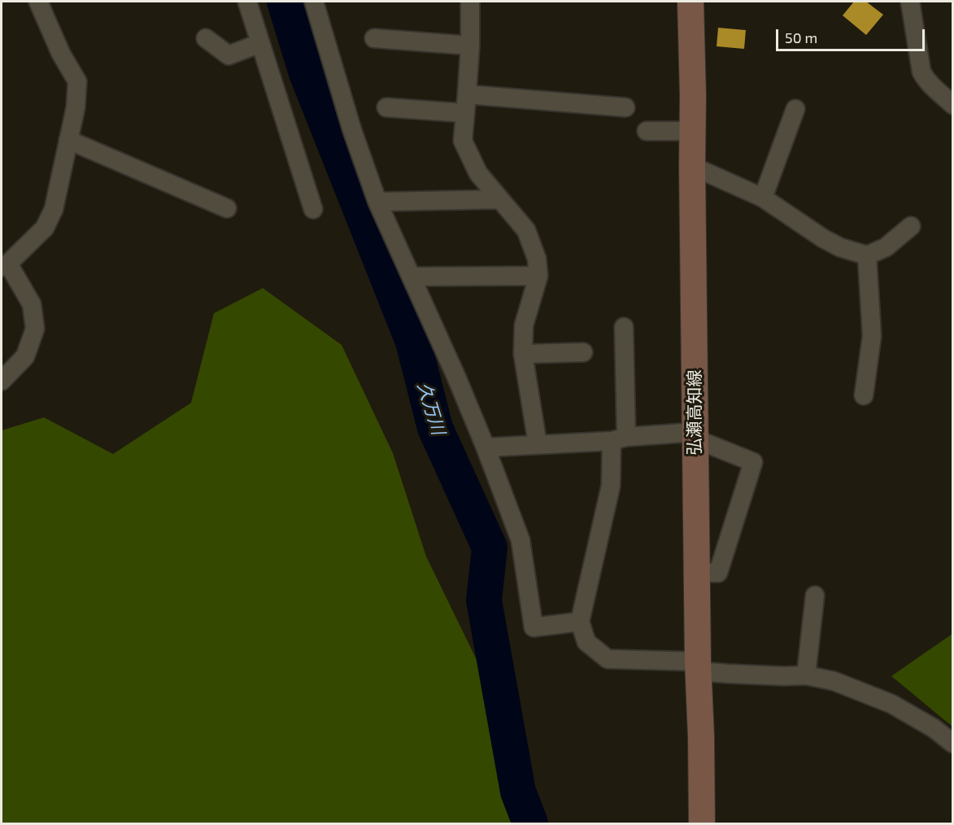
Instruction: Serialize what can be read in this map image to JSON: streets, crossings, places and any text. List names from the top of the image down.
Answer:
{
  "streets": {
    "main road": ["弘瀬高知線"]
  },
  "water": ["久万川"],
  "scale_bar": "50 m"
}
